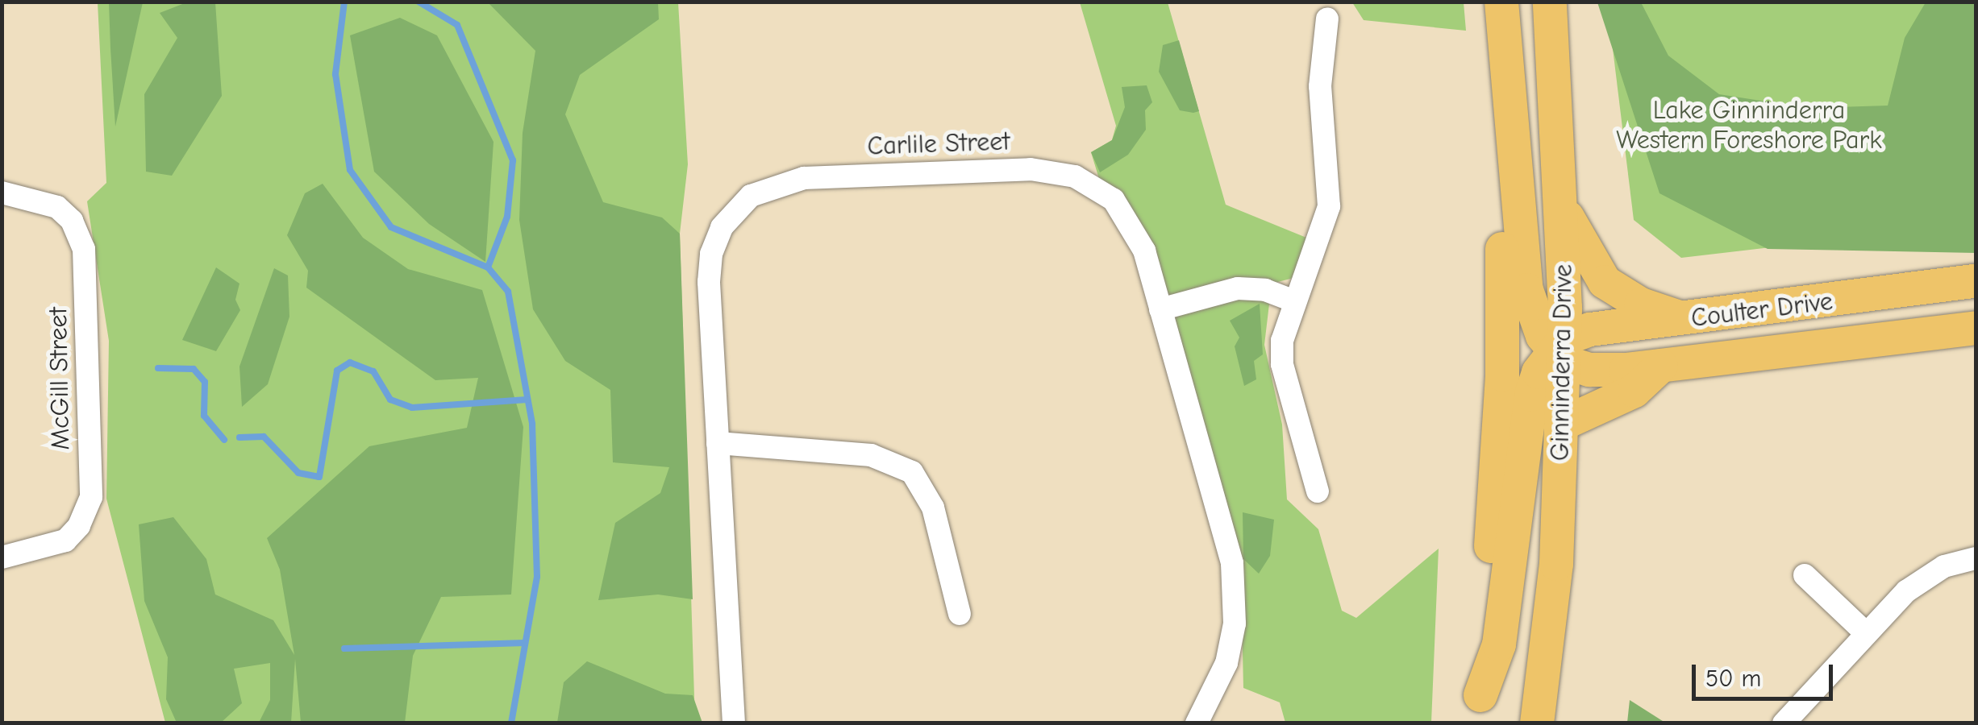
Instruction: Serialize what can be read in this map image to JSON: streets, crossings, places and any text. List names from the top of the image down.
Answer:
{
  "streets": {
    "main road": ["Coulter Drive", "Ginninderra Drive"],
    "street": ["Carlile Street", "McGill Street"]
  },
  "crossings": [
    ["Coulter Drive", "Ginninderra Drive"]
  ],
  "parks": ["Lake Ginninderra Western Foreshore Park"],
  "scale_bar": "50 m"
}
